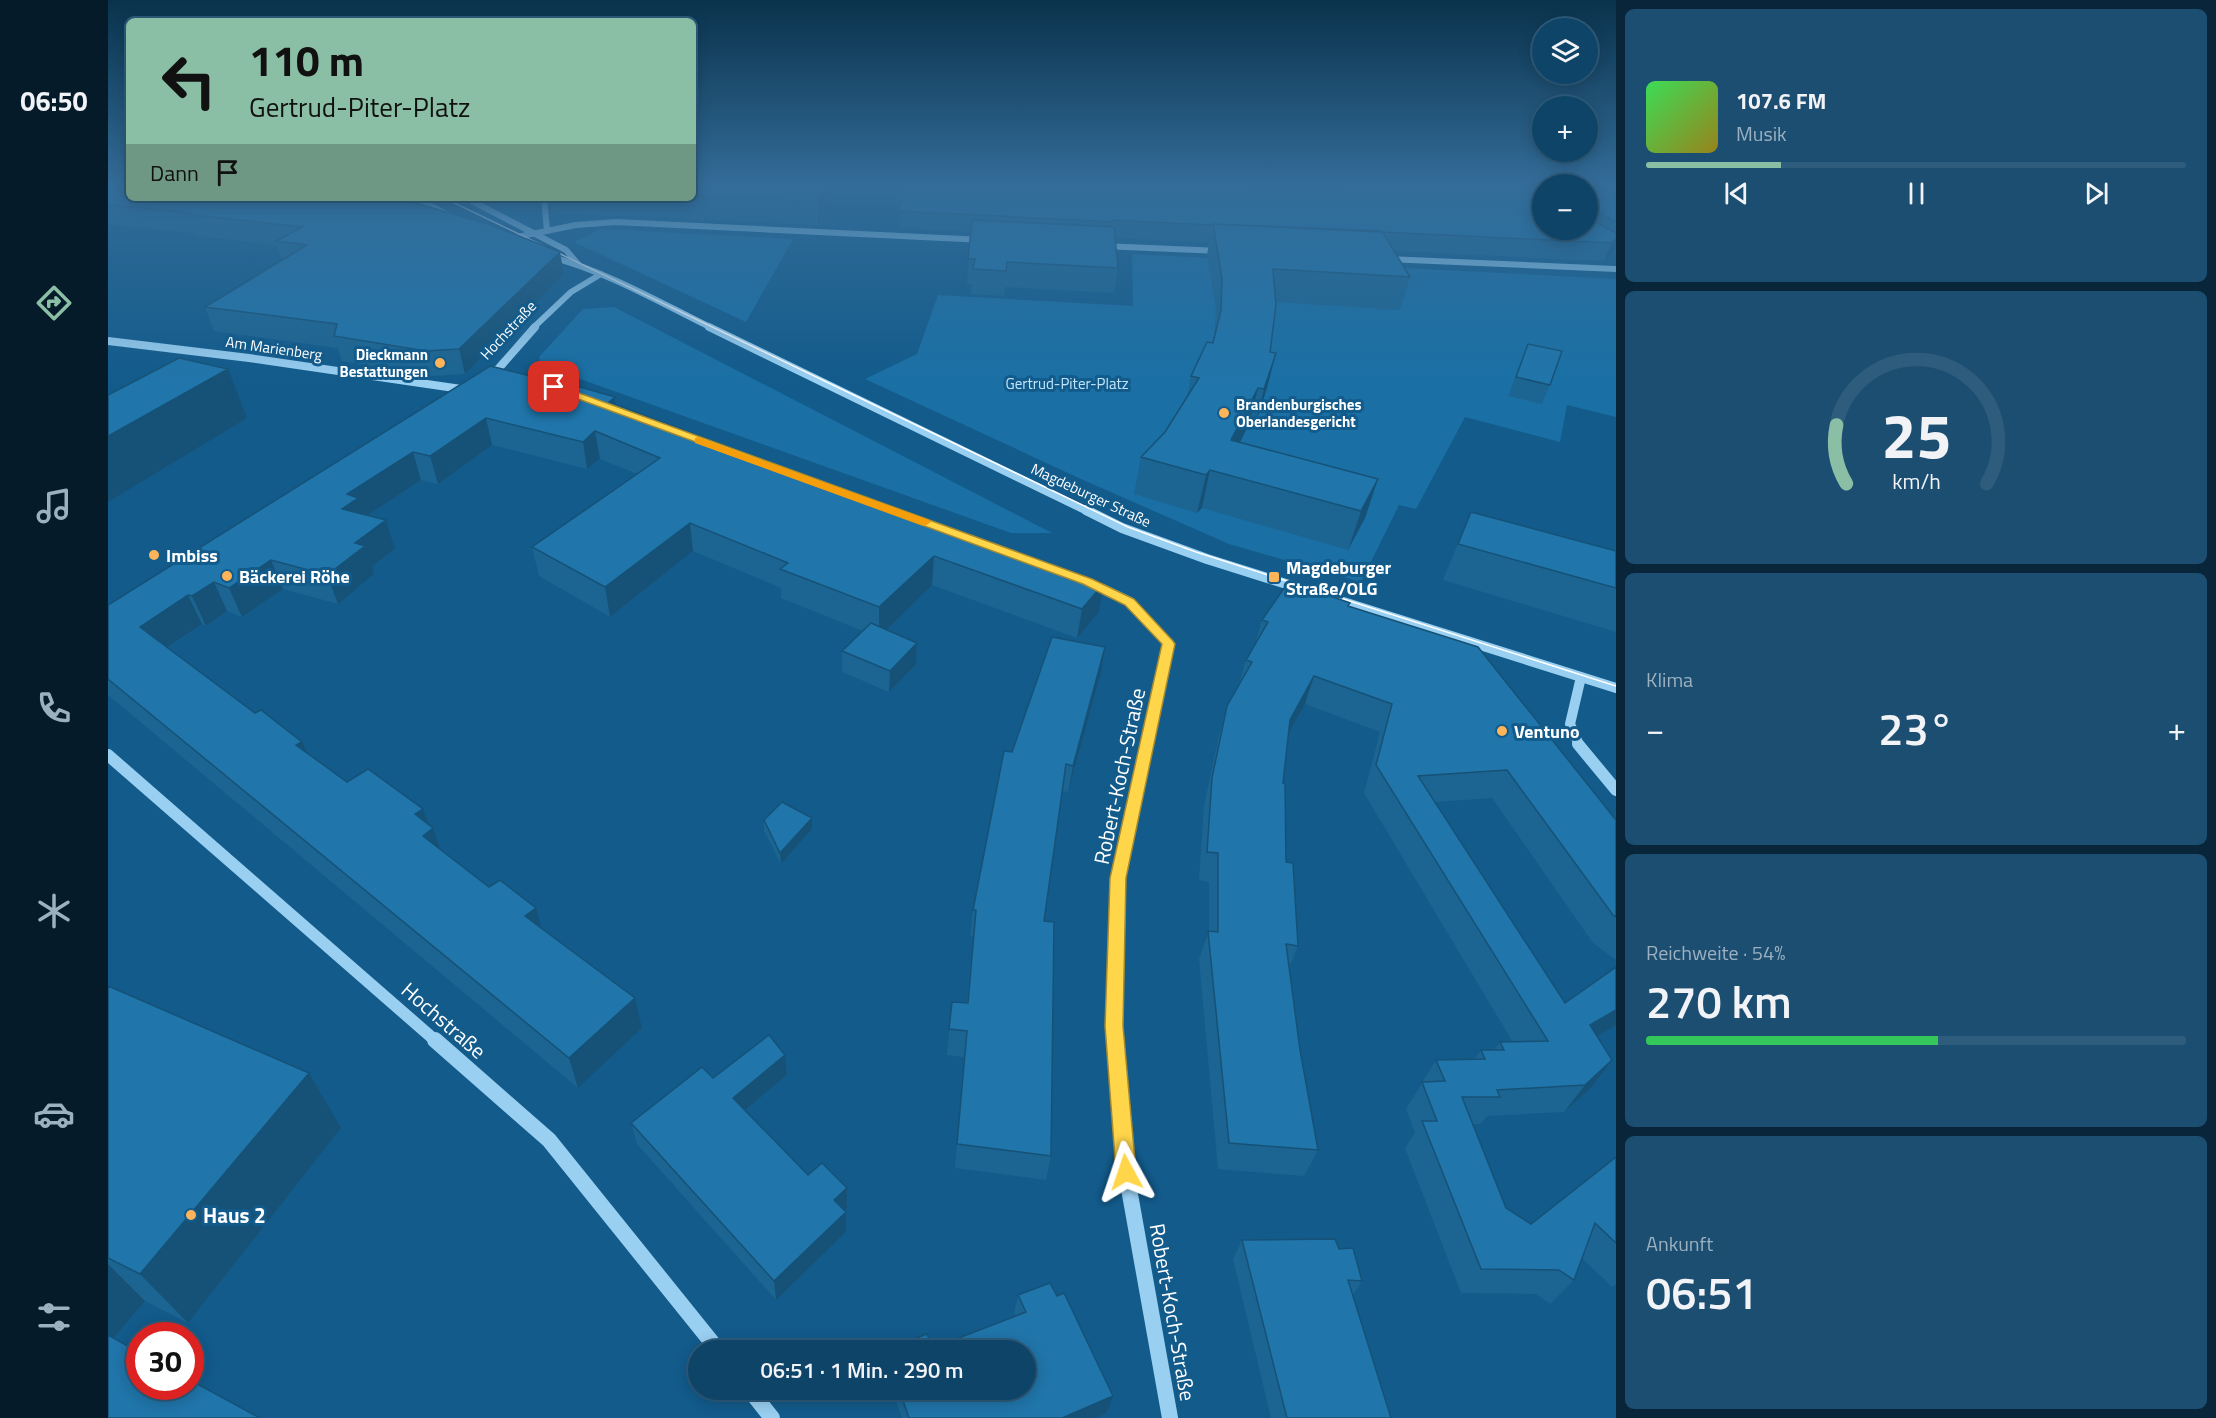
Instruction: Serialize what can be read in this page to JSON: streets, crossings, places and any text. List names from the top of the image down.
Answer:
{
  "streets": {
    "street": [
      "Hochstraße",
      "Am Marienberg",
      "Magdeburger Straße",
      "Robert-Koch-Straße"
    ]
  },
  "crossings": [
    ["Hochstraße", "Am Marienberg"],
    ["Hochstraße", "Magdeburger Straße"]
  ],
  "parks": ["Gertrud-Piter-Platz"],
  "places": {
    "other": [
      "Dieckmann Bestattungen",
      "Brandenburgisches Oberlandesgericht",
      "Imbiss",
      "Bäckerei Röhe",
      "Ventuno",
      "Haus 2"
    ],
    "transit": ["Magdeburger Straße/OLG"]
  },
  "page": {
    "tabs": "06:50",
    "map_buttons": ["+", "−"],
    "turn": ["110 m", "Gertrud-Piter-Platz"],
    "song": ["107.6 FM", "Musik"],
    "then": "Dann",
    "tile": [
      "Klima",
      ["Reichweite · 54%", "270 km"],
      ["Ankunft", "06:51"]
    ],
    "heat": ["−", "23°", "+"],
    "limit": "30",
    "trip": "06:51 · 1 Min. · 290 m",
    "gauge": ["25", "km/h"]
  }
}
